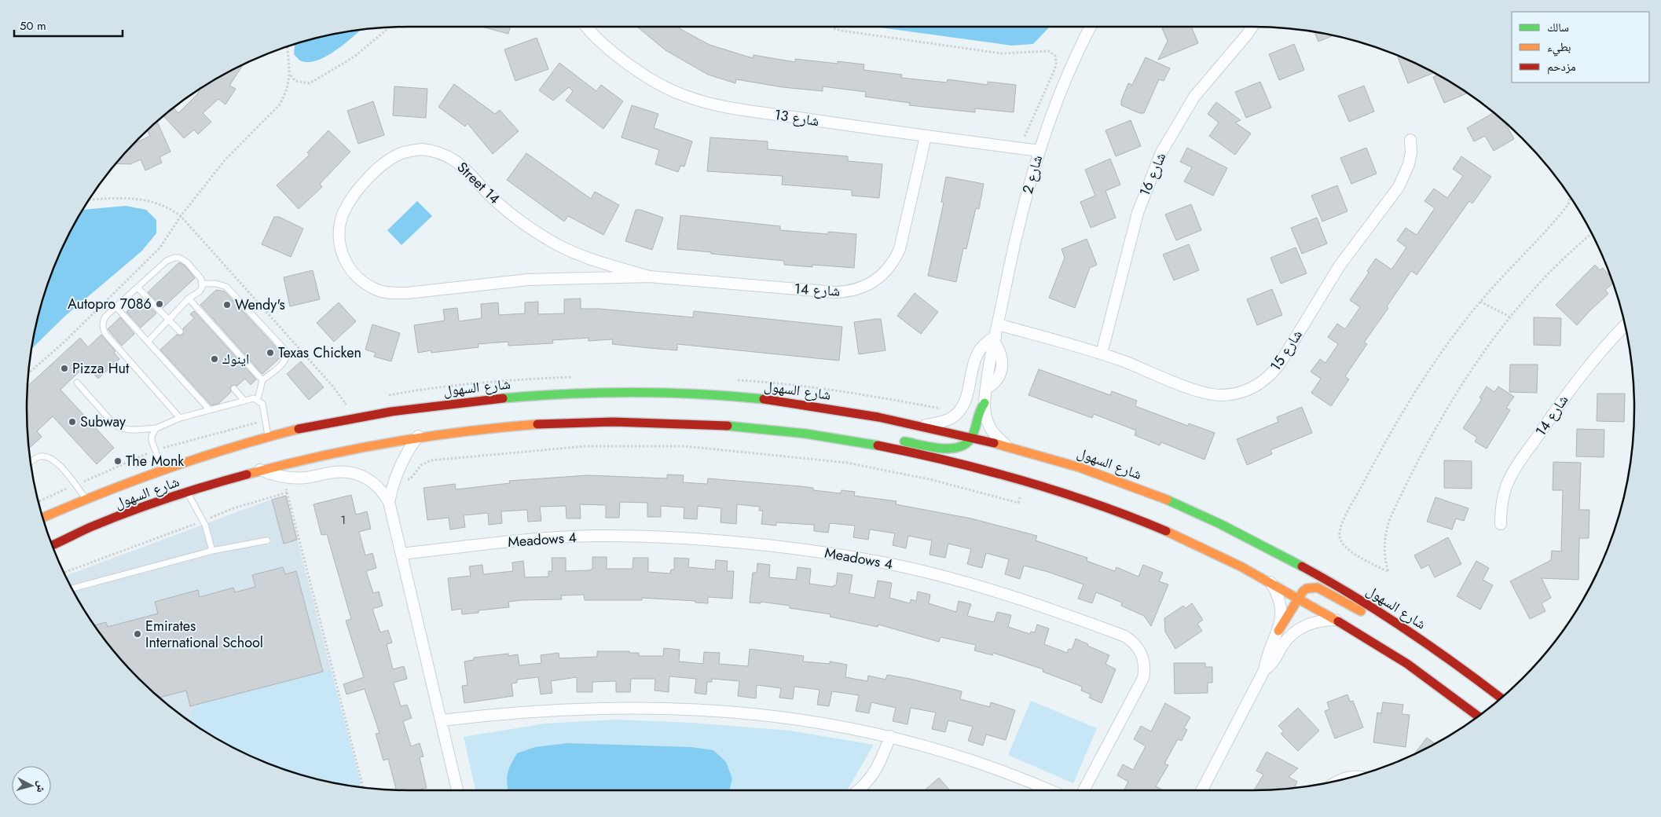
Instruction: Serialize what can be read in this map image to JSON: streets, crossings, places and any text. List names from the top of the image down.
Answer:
{
  "streets": {
    "main road": ["شارع السهول"],
    "street": [
      "شارع 13",
      "شارع 2",
      "شارع 16",
      "Street 14",
      "شارع 14",
      "شارع 15",
      "Meadows 4"
    ]
  },
  "crossings": [
    ["شارع 13", "شارع 2"],
    ["شارع 13", "شارع 14"],
    ["شارع 2", "شارع 15"],
    ["شارع 16", "شارع 15"],
    ["Street 14", "شارع 14"]
  ],
  "places": [
    "Autopro 7086",
    "Wendy's",
    "Texas Chicken",
    "اينوك",
    "Pizza Hut",
    "Subway",
    "The Monk",
    "Emirates International School"
  ],
  "house_numbers": ["1"],
  "legend": ["سالك", "بطيء", "مزدحم"],
  "scale_bar": "50 m",
  "north": "right"
}
